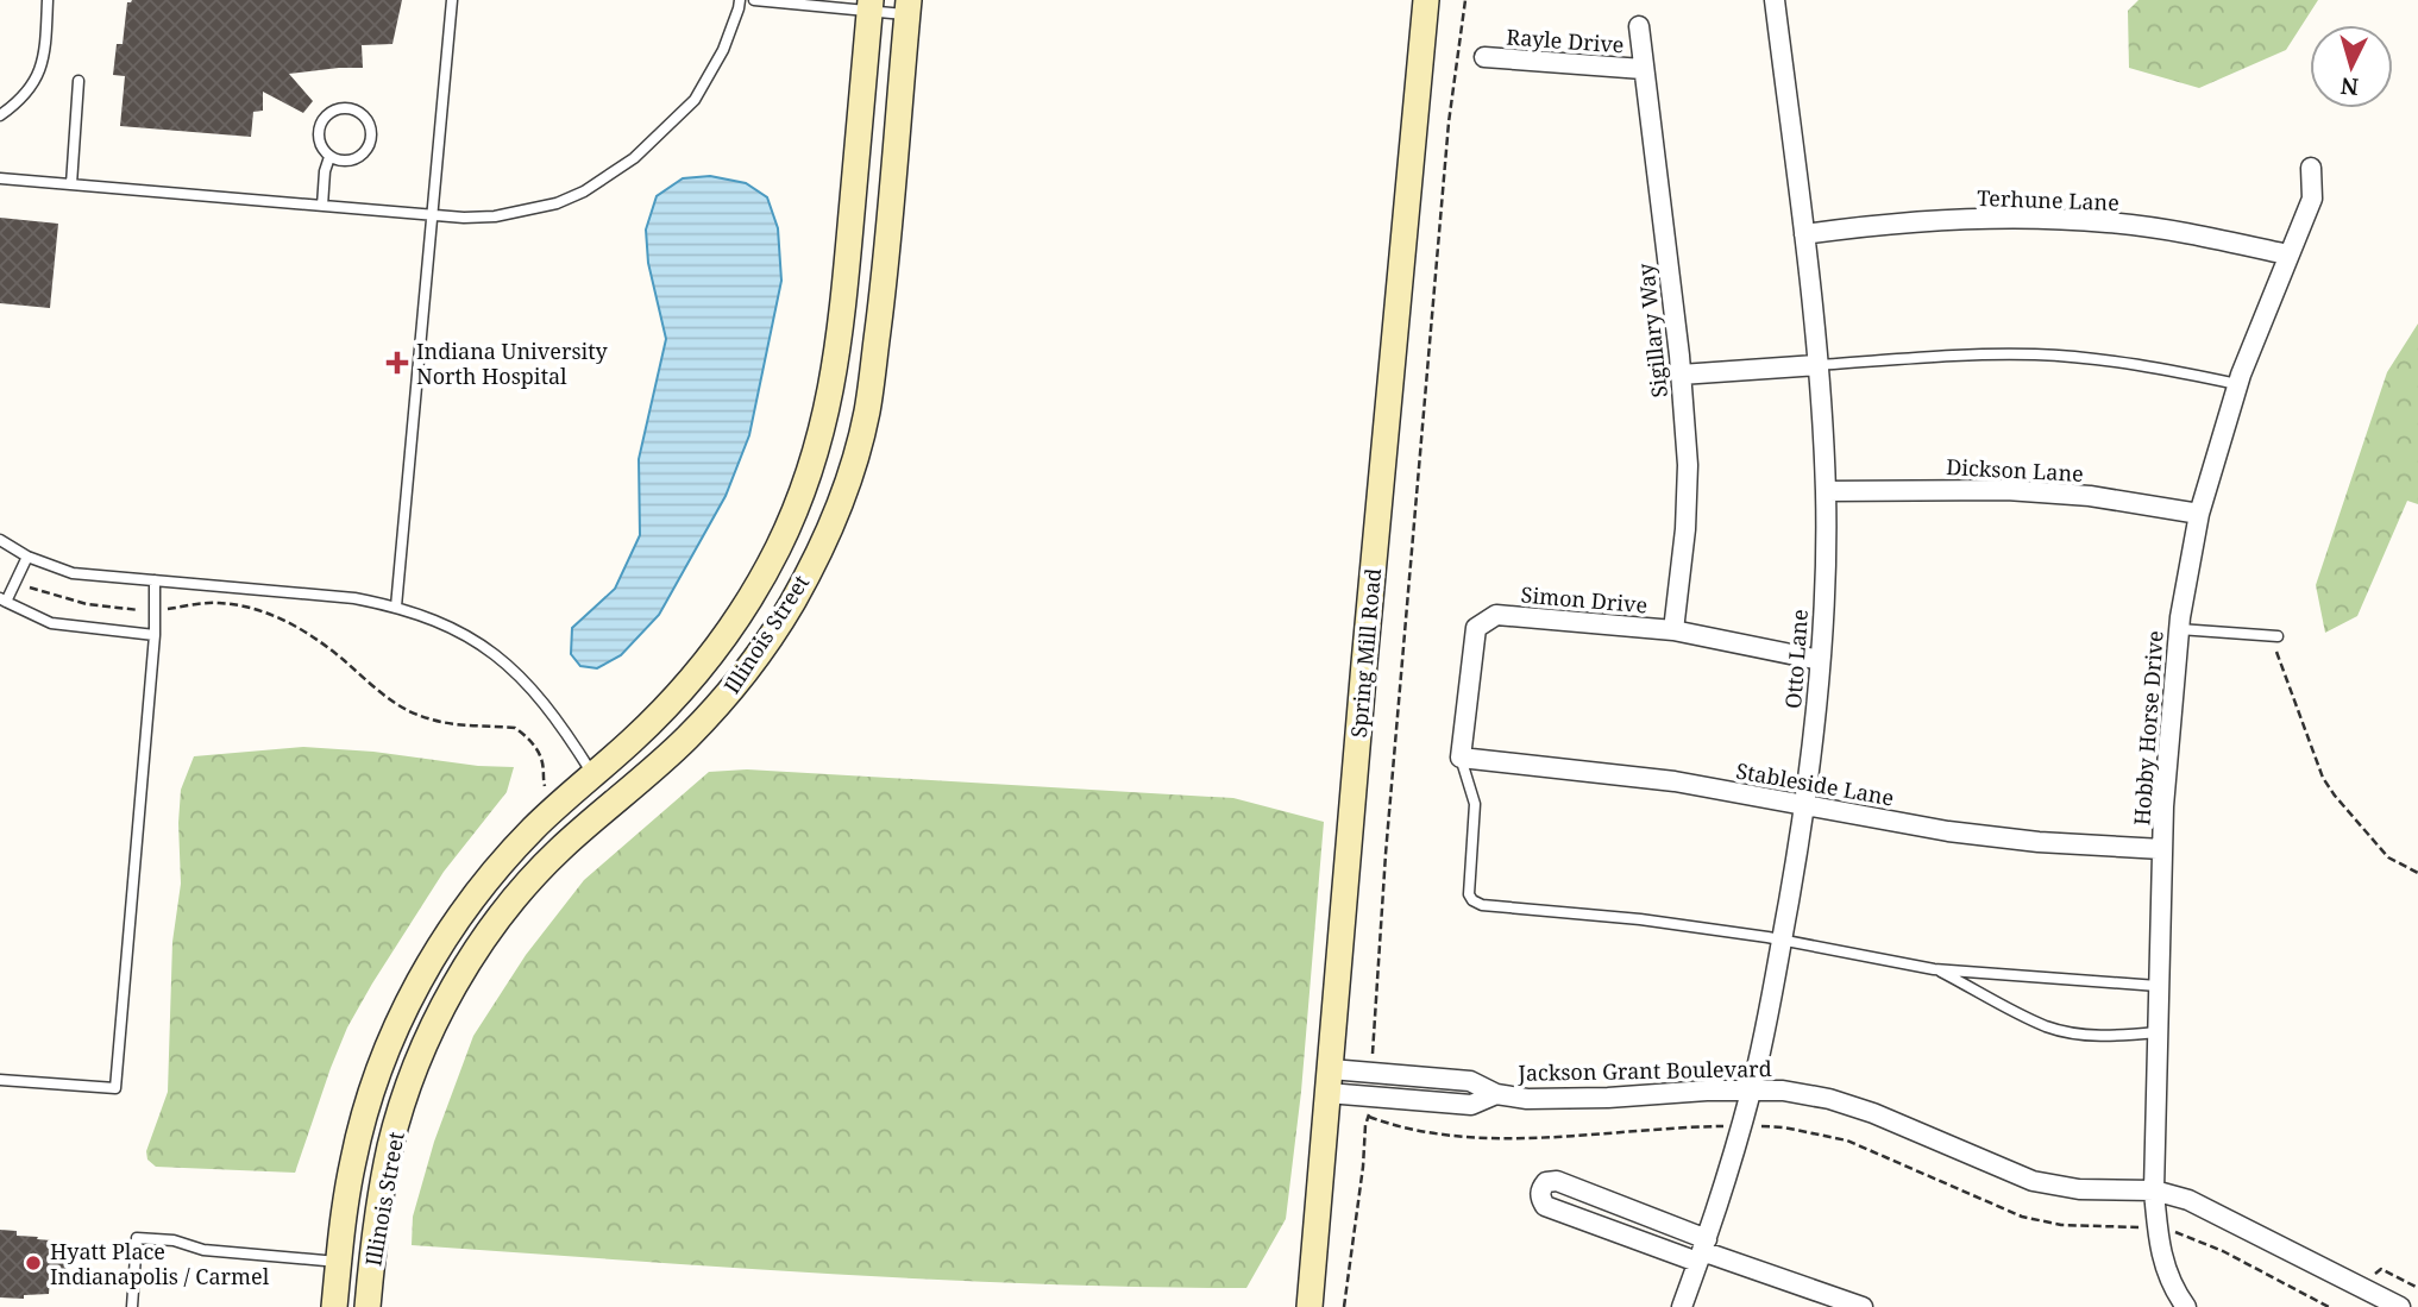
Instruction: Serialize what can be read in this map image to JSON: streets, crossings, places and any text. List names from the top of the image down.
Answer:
{
  "streets": {
    "street": [
      "Rayle Drive",
      "Terhune Lane",
      "Sigillary Way",
      "Dickson Lane",
      "Simon Drive",
      "Illinois Street",
      "Spring Mill Road",
      "Otto Lane",
      "Hobby Horse Drive",
      "Stableside Lane",
      "Jackson Grant Boulevard"
    ]
  },
  "crossings": [
    ["Rayle Drive", "Sigillary Way"],
    ["Terhune Lane", "Otto Lane"],
    ["Terhune Lane", "Hobby Horse Drive"],
    ["Sigillary Way", "Simon Drive"],
    ["Dickson Lane", "Otto Lane"],
    ["Dickson Lane", "Hobby Horse Drive"],
    ["Simon Drive", "Otto Lane"],
    ["Simon Drive", "Stableside Lane"],
    ["Spring Mill Road", "Jackson Grant Boulevard"],
    ["Otto Lane", "Stableside Lane"],
    ["Otto Lane", "Jackson Grant Boulevard"],
    ["Hobby Horse Drive", "Stableside Lane"],
    ["Hobby Horse Drive", "Jackson Grant Boulevard"]
  ],
  "places": {
    "health": ["Indiana University North Hospital"],
    "other": ["Hyatt Place Indianapolis / Carmel"]
  },
  "north": "bottom"
}
